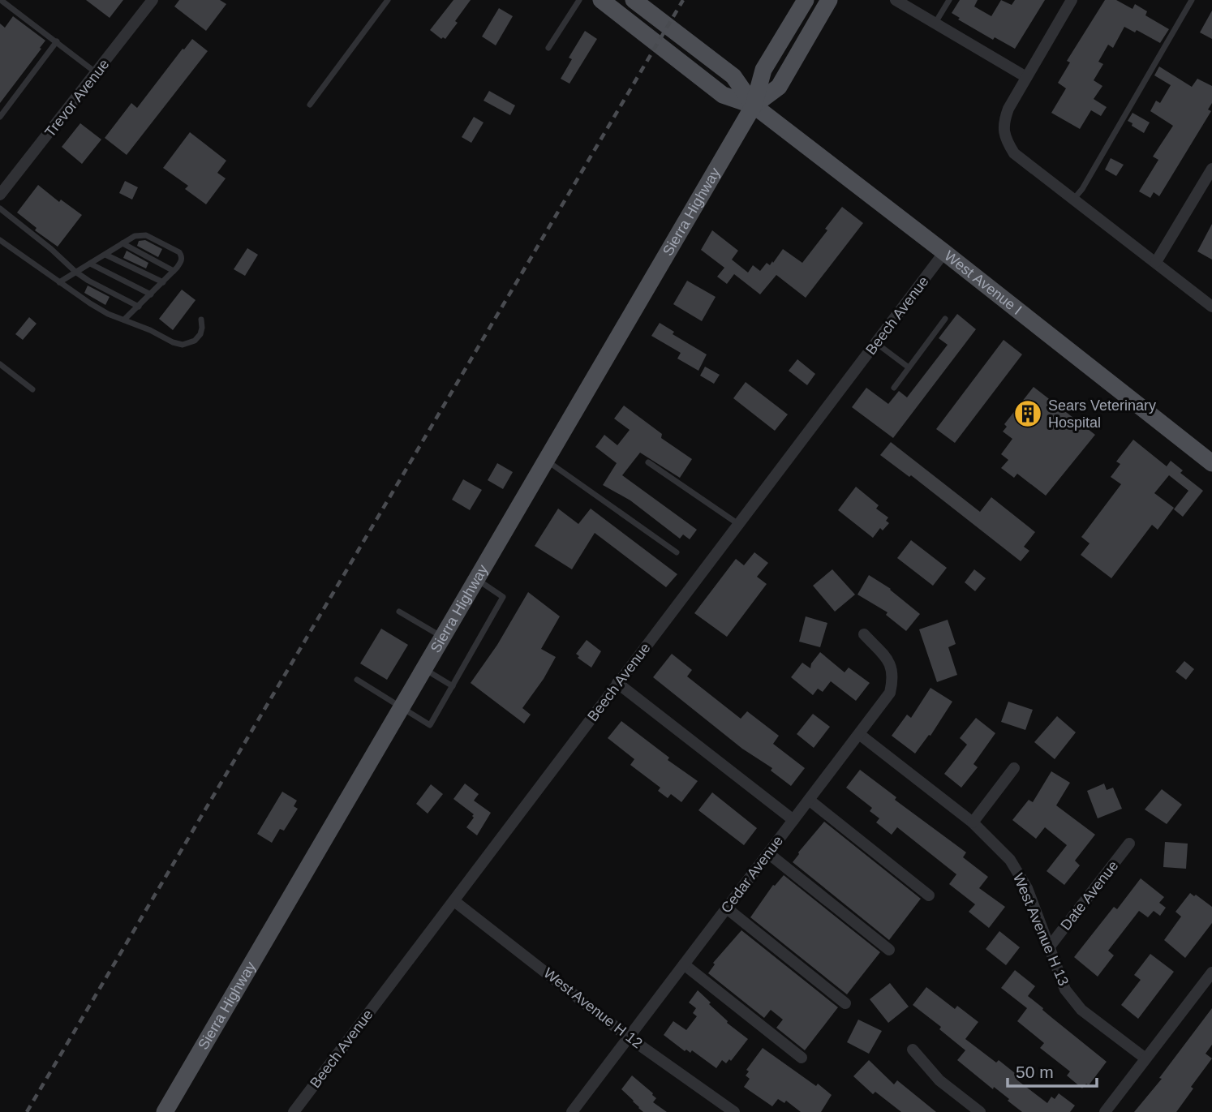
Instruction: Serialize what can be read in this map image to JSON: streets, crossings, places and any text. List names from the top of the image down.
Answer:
{
  "streets": {
    "main road": ["Sierra Highway", "West Avenue I"],
    "street": [
      "Trevor Avenue",
      "Beech Avenue",
      "Cedar Avenue",
      "Date Avenue",
      "West Avenue H 13",
      "West Avenue H 12"
    ]
  },
  "crossings": [
    ["Sierra Highway", "West Avenue I"],
    ["West Avenue I", "Beech Avenue"],
    ["Beech Avenue", "West Avenue H 12"],
    ["Cedar Avenue", "West Avenue H 13"],
    ["Cedar Avenue", "West Avenue H 12"],
    ["Date Avenue", "West Avenue H 13"]
  ],
  "places": {
    "building": ["Sears Veterinary Hospital"]
  },
  "scale_bar": "50 m"
}
